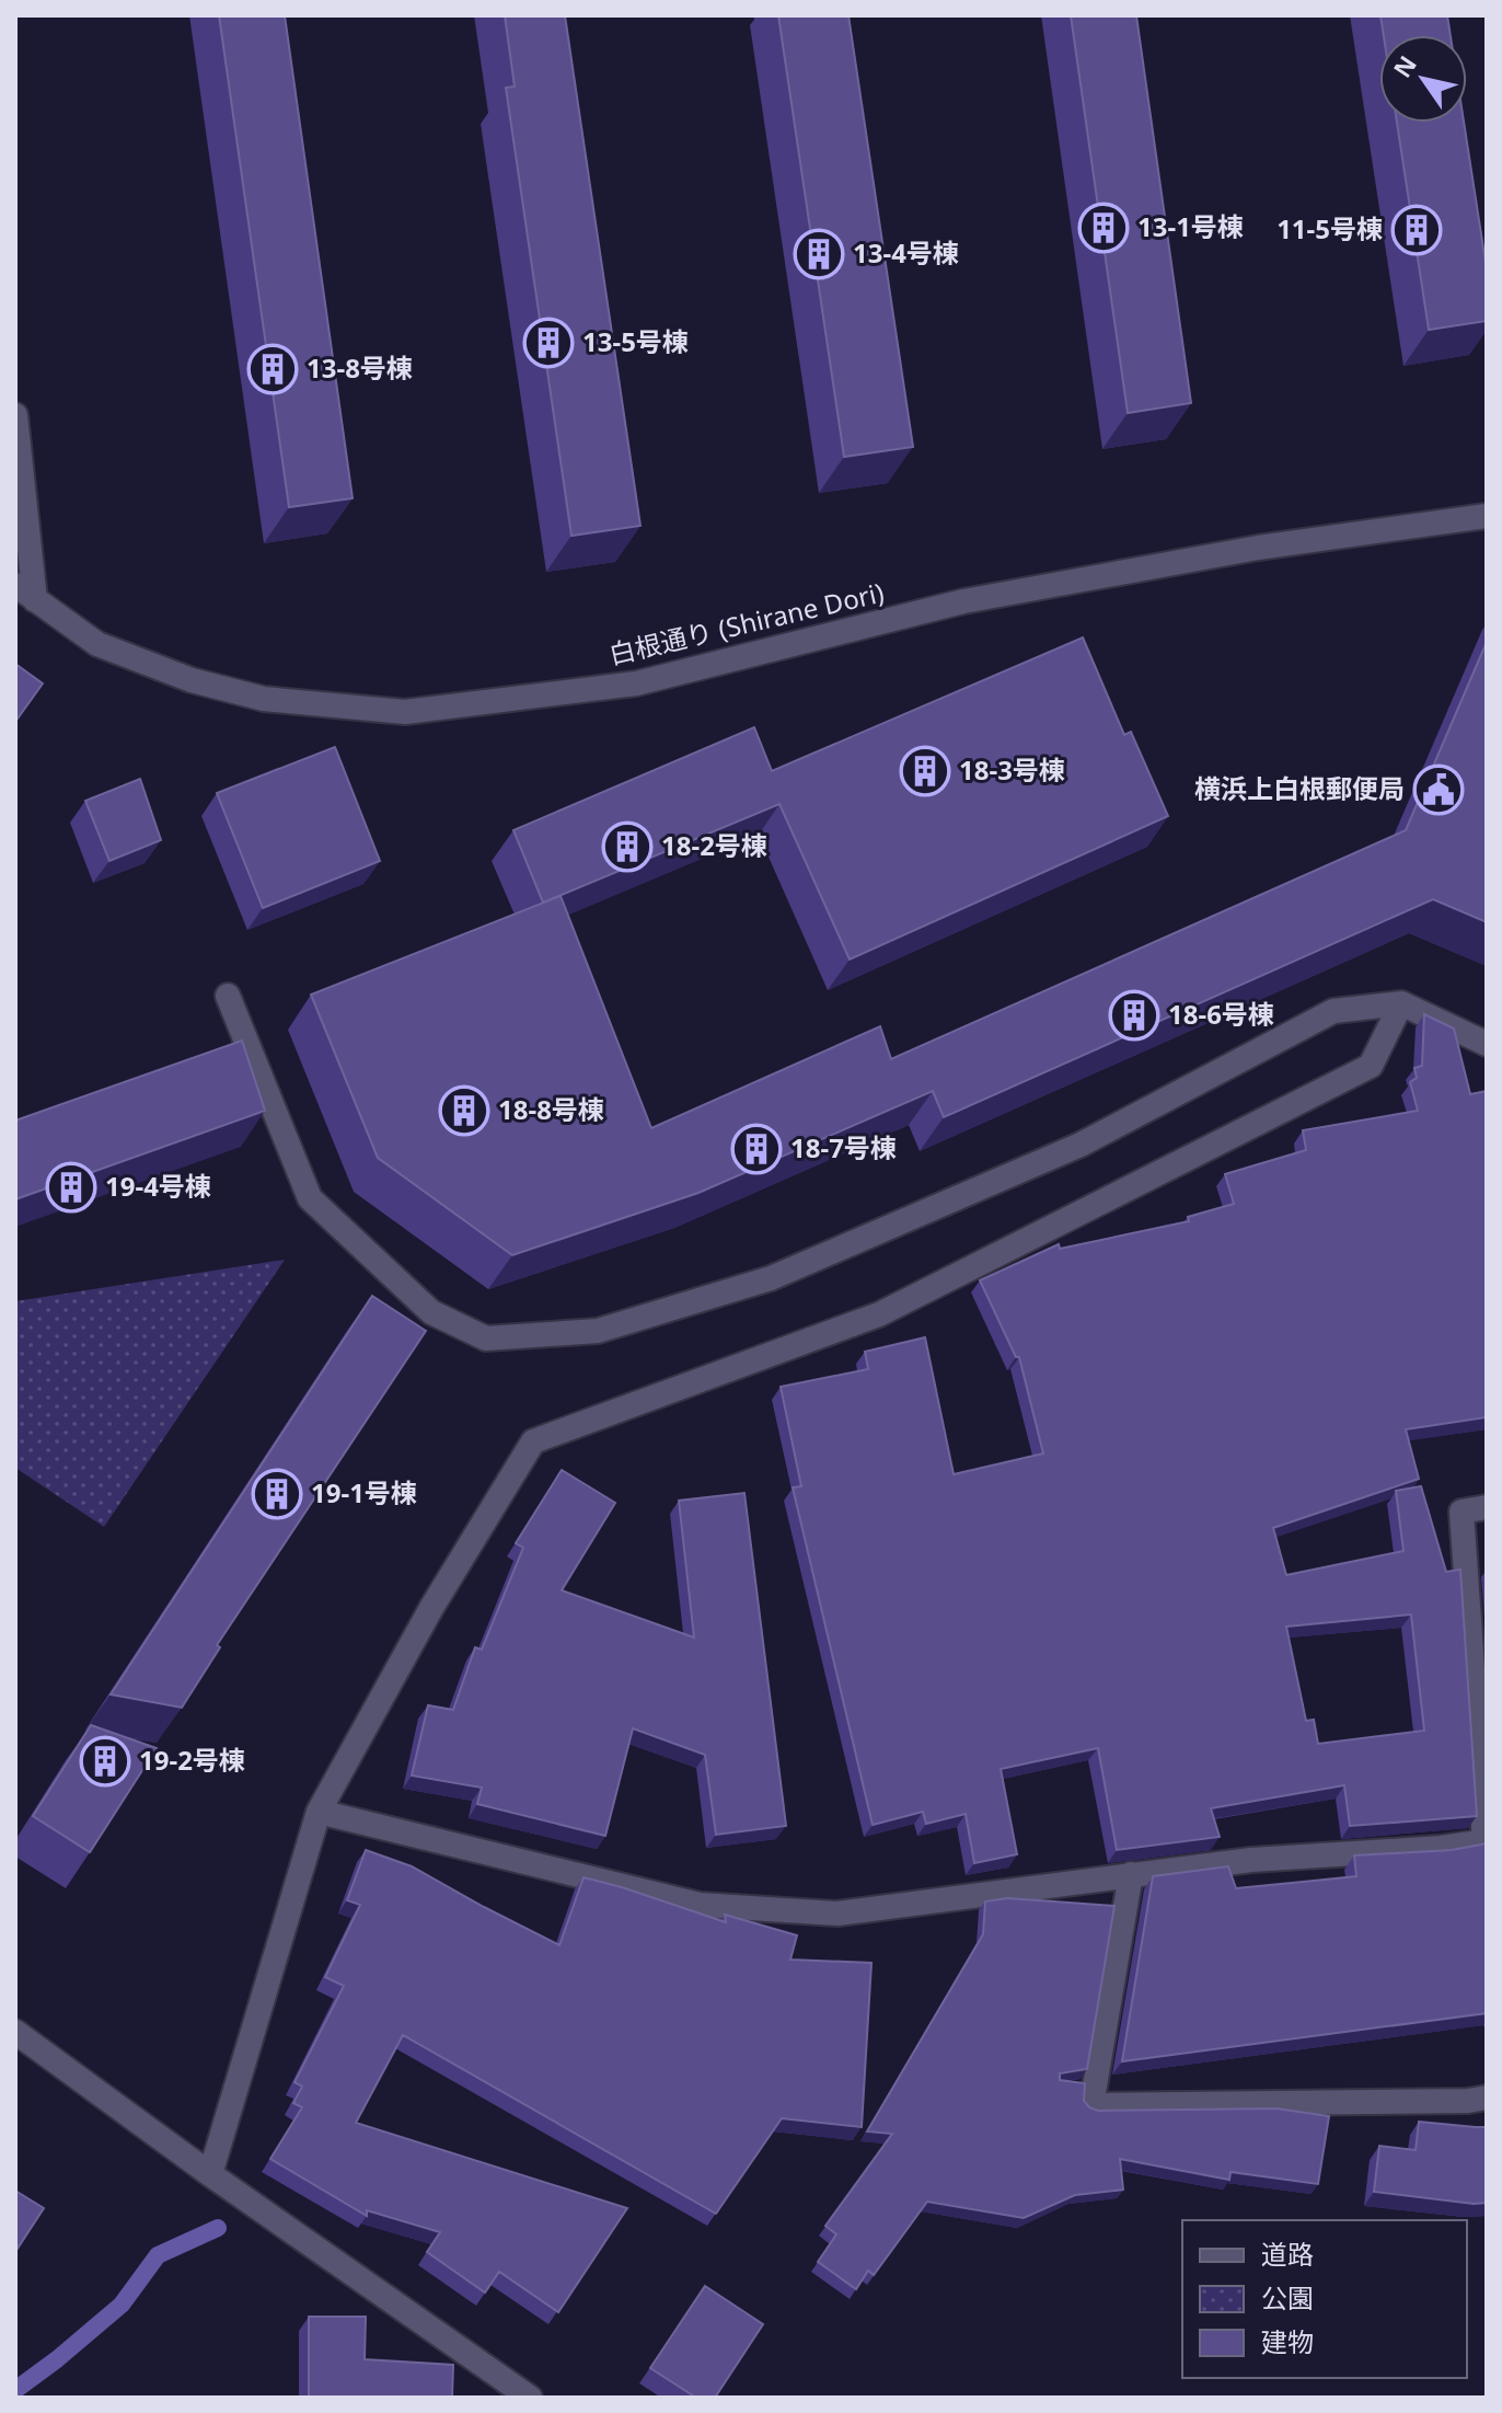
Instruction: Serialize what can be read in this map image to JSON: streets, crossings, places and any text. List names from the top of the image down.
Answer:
{
  "streets": {
    "street": ["白根通り (Shirane Dori)"]
  },
  "places": {
    "building": [
      "13-1号棟",
      "11-5号棟",
      "13-4号棟",
      "13-5号棟",
      "13-8号棟",
      "18-3号棟",
      "18-2号棟",
      "18-6号棟",
      "18-8号棟",
      "18-7号棟",
      "19-4号棟",
      "19-1号棟",
      "19-2号棟"
    ],
    "public building": ["横浜上白根郵便局"]
  },
  "legend": ["道路", "公園", "建物"],
  "north": "top left"
}
